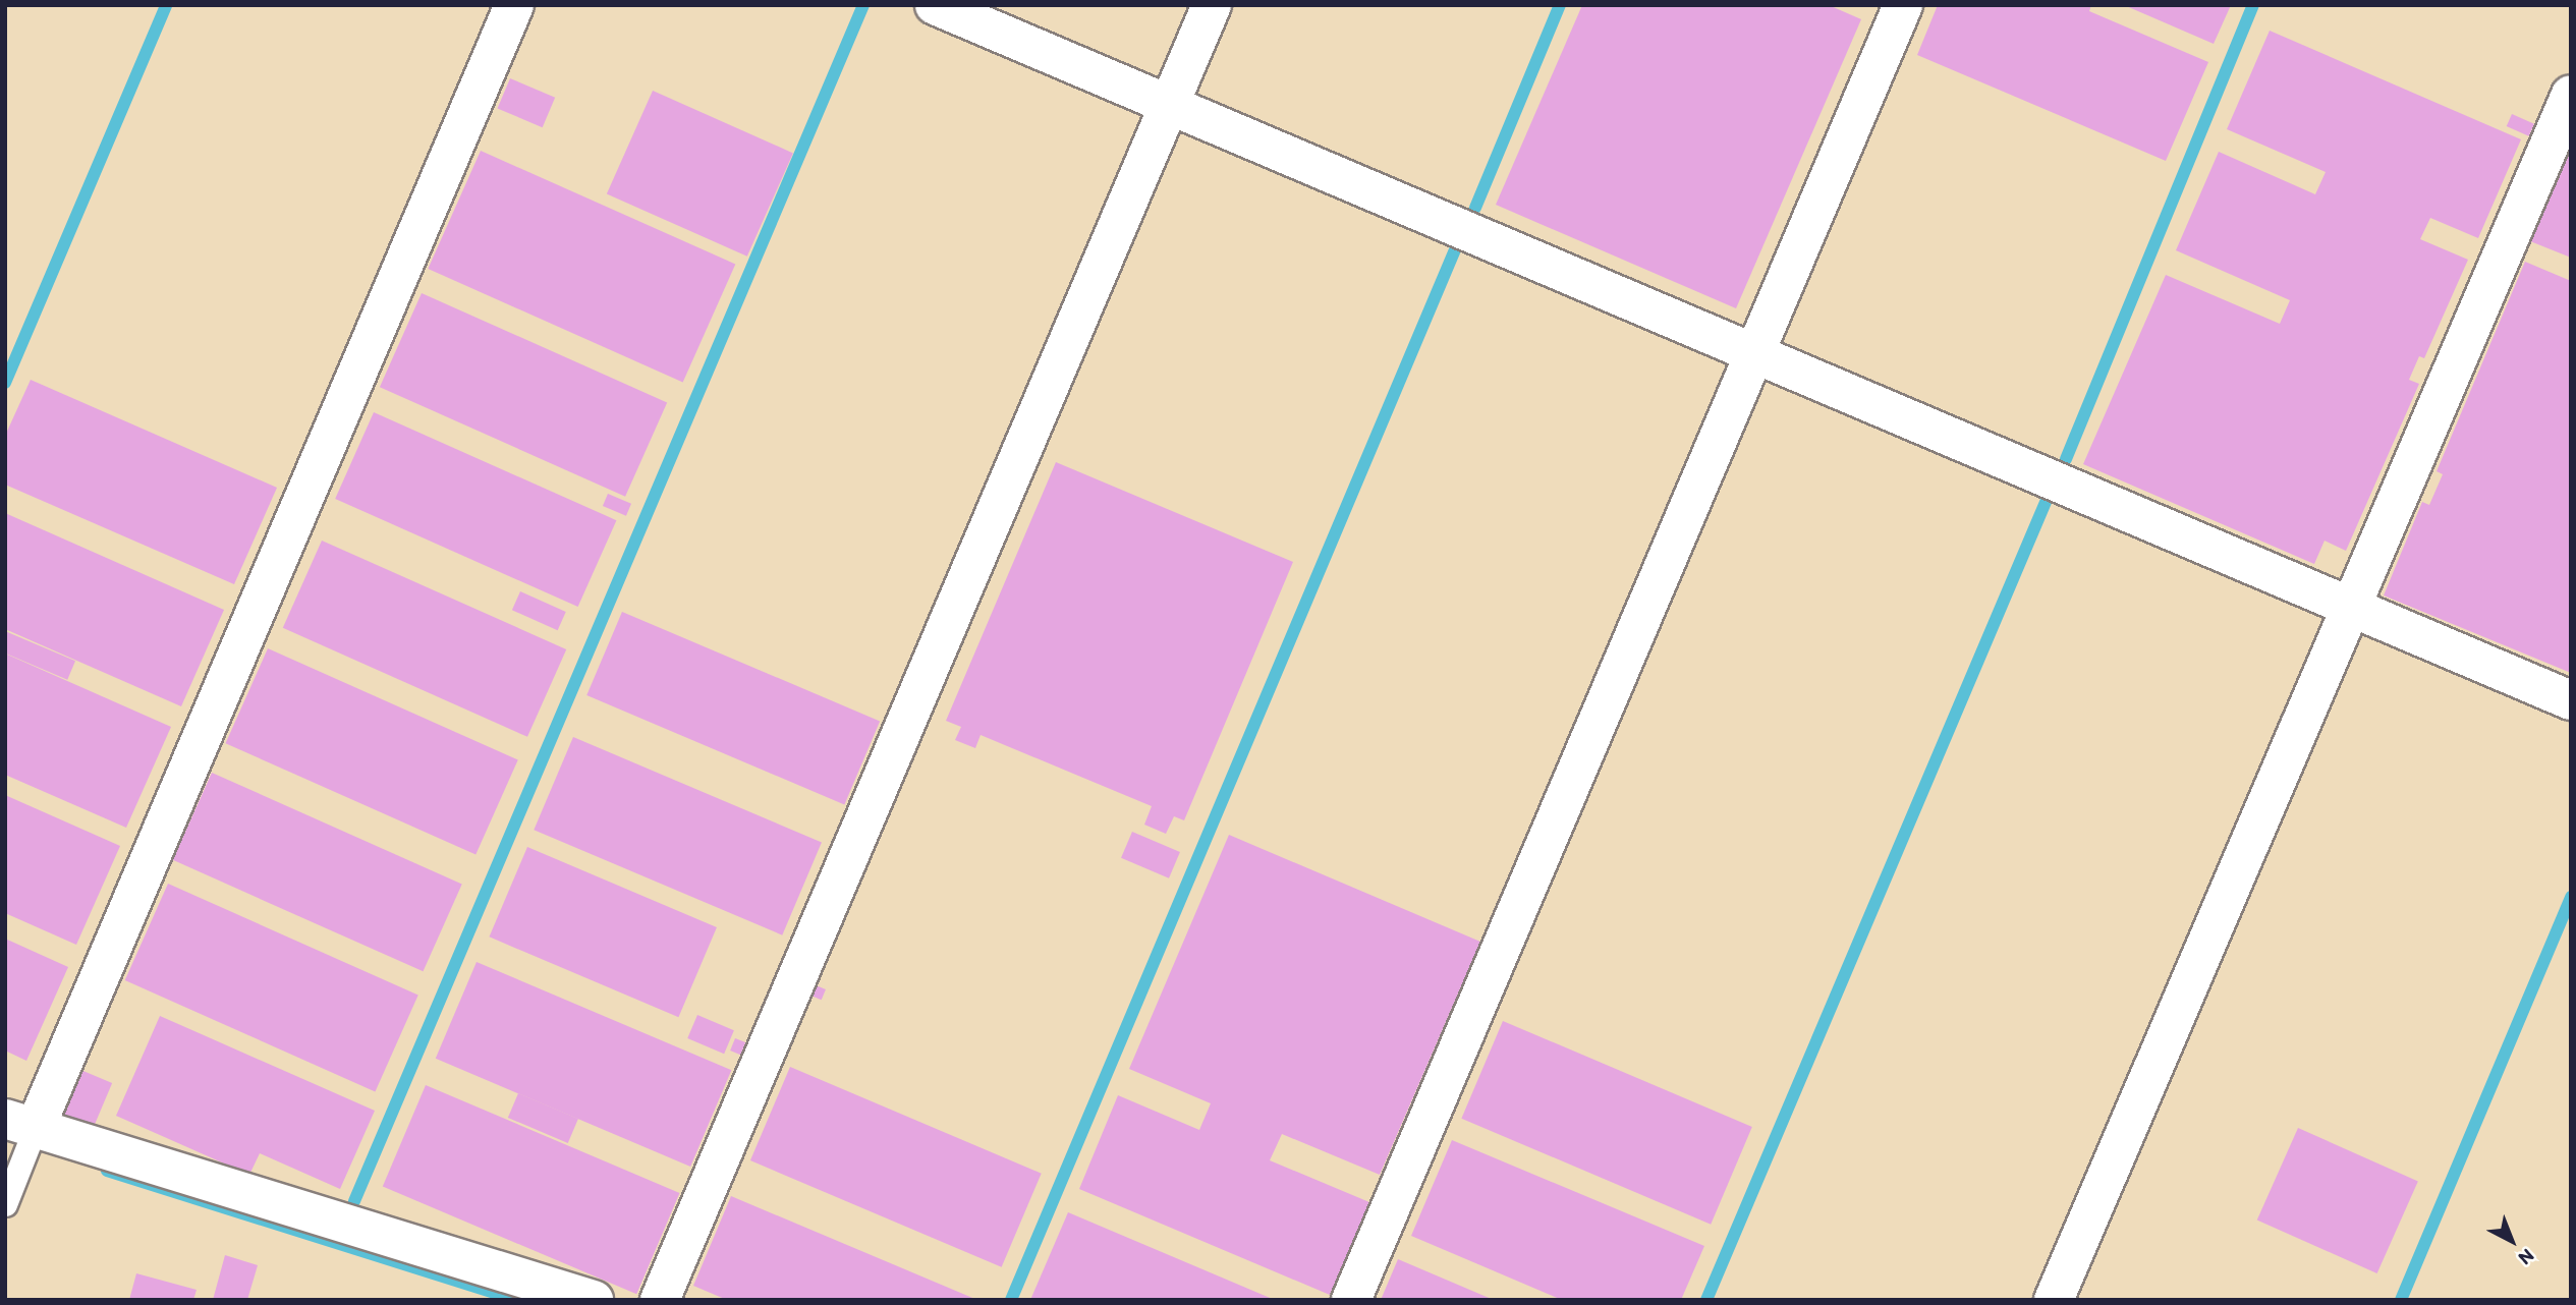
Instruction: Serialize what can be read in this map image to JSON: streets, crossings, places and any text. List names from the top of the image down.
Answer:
{
  "north": "bottom right"
}
